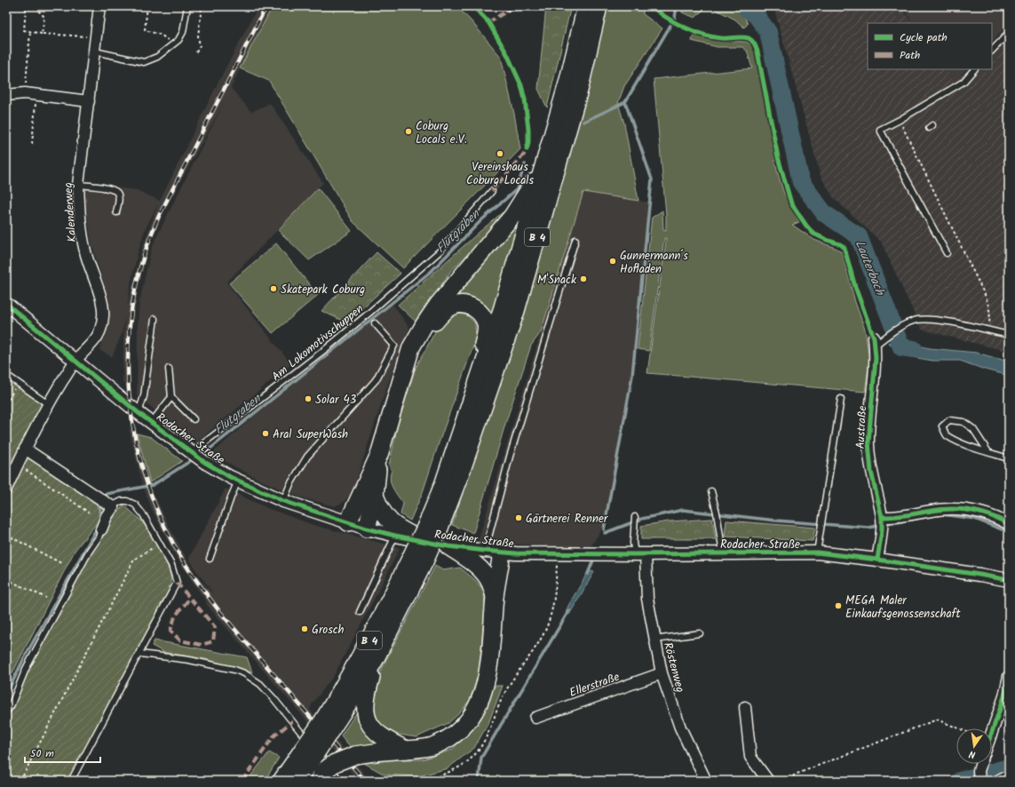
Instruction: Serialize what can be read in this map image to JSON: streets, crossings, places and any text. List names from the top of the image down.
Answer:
{
  "streets": {
    "highway": ["B 4"],
    "street": [
      "Kalenderweg",
      "Austraße",
      "Rodacher Straße",
      "Röstenweg",
      "Ellerstraße"
    ],
    "lane": ["Am Lokomotivschuppen"]
  },
  "crossings": [
    ["Kalenderweg", "Rodacher Straße"],
    ["B 4", "Rodacher Straße"],
    ["Am Lokomotivschuppen", "Rodacher Straße"],
    ["Austraße", "Rodacher Straße"],
    ["Rodacher Straße", "Röstenweg"],
    ["Röstenweg", "Ellerstraße"]
  ],
  "water": ["Flutgraben", "Lauterbach"],
  "places": [
    "Coburg Locals e.V.",
    "Vereinshaus Coburg Locals",
    "Gunnermann´s Hofladen",
    "M'Snack",
    "Skatepark Coburg",
    "Solar 43",
    "Aral SuperWash",
    "Gärtnerei Renner",
    "MEGA Maler Einkaufsgenossenschaft",
    "Grosch"
  ],
  "legend": ["Cycle path", "Path"],
  "scale_bar": "50 m",
  "north": "bottom"
}
